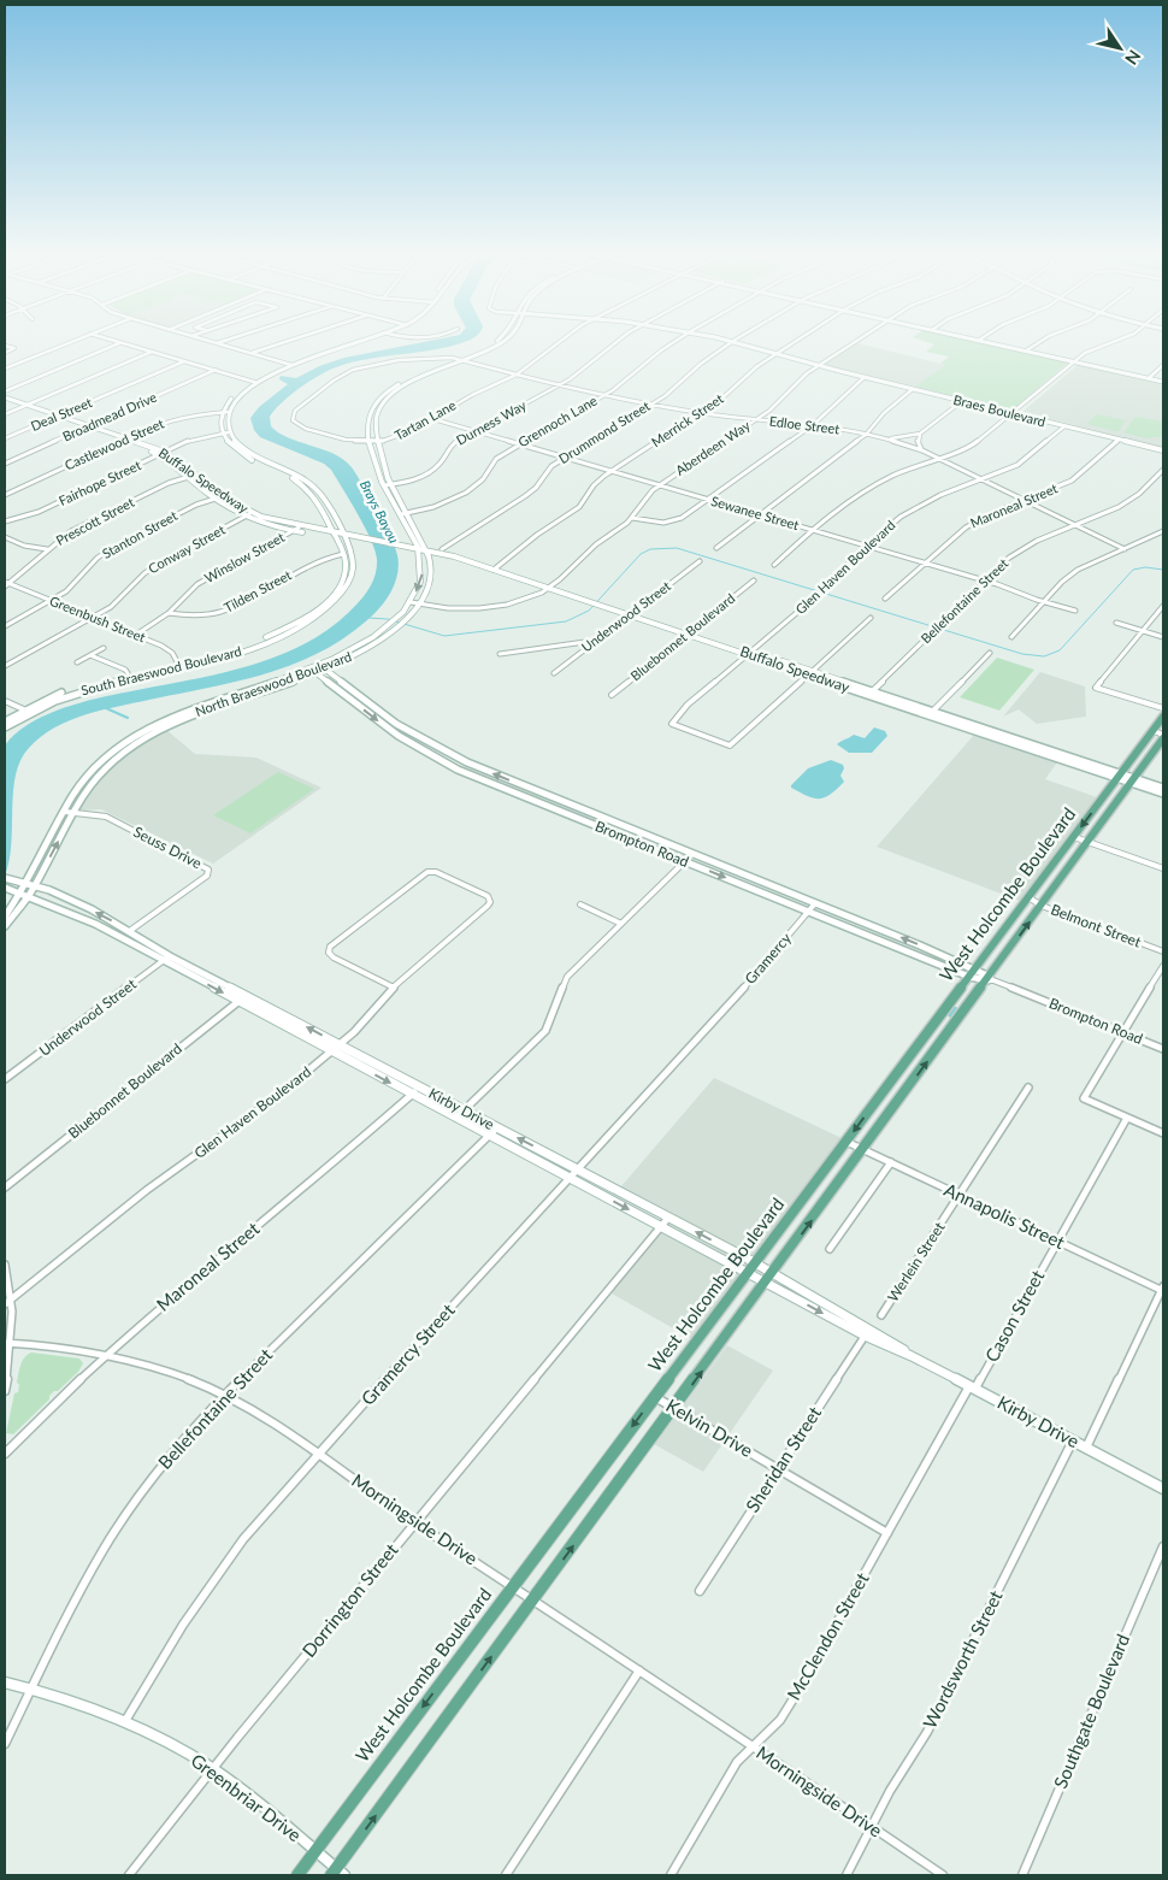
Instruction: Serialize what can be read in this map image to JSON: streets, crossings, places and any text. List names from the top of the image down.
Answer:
{
  "streets": {
    "main road": [
      "Braes Boulevard",
      "Buffalo Speedway",
      "South Braeswood Boulevard",
      "North Braeswood Boulevard",
      "Brompton Road",
      "West Holcombe Boulevard",
      "Kirby Drive",
      "Greenbriar Drive"
    ],
    "street": [
      "Deal Street",
      "Broadmead Drive",
      "Tartan Lane",
      "Merrick Street",
      "Grennoch Lane",
      "Durness Way",
      "Edloe Street",
      "Drummond Street",
      "Castlewood Street",
      "Aberdeen Way",
      "Fairhope Street",
      "Maroneal Street",
      "Sewanee Street",
      "Prescott Street",
      "Stanton Street",
      "Conway Street",
      "Winslow Street",
      "Glen Haven Boulevard",
      "Tilden Street",
      "Bellefontaine Street",
      "Underwood Street",
      "Greenbush Street",
      "Bluebonnet Boulevard",
      "Seuss Drive",
      "Belmont Street",
      "Gramercy",
      "Annapolis Street",
      "Werlein Street",
      "Cason Street",
      "Gramercy Street",
      "Kelvin Drive",
      "Sheridan Street",
      "Morningside Drive",
      "Dorrington Street",
      "McClendon Street",
      "Wordsworth Street",
      "Southgate Boulevard"
    ]
  },
  "crossings": [
    ["Braes Boulevard", "Merrick Street"],
    ["Braes Boulevard", "Aberdeen Way"],
    ["Braes Boulevard", "Maroneal Street"],
    ["Braes Boulevard", "Glen Haven Boulevard"],
    ["Deal Street", "Buffalo Speedway"],
    ["Broadmead Drive", "Buffalo Speedway"],
    ["Tartan Lane", "Edloe Street"],
    ["Tartan Lane", "Sewanee Street"],
    ["Tartan Lane", "North Braeswood Boulevard"],
    ["Merrick Street", "Edloe Street"],
    ["Merrick Street", "Buffalo Speedway"],
    ["Merrick Street", "Sewanee Street"],
    ["Grennoch Lane", "Edloe Street"],
    ["Grennoch Lane", "Sewanee Street"],
    ["Grennoch Lane", "North Braeswood Boulevard"],
    ["Durness Way", "Edloe Street"],
    ["Durness Way", "Sewanee Street"],
    ["Durness Way", "North Braeswood Boulevard"],
    ["Edloe Street", "Drummond Street"],
    ["Edloe Street", "Aberdeen Way"],
    ["Edloe Street", "Maroneal Street"],
    ["Edloe Street", "Glen Haven Boulevard"],
    ["Edloe Street", "Bellefontaine Street"],
    ["Edloe Street", "North Braeswood Boulevard"],
    ["Drummond Street", "Buffalo Speedway"],
    ["Drummond Street", "Sewanee Street"],
    ["Castlewood Street", "Buffalo Speedway"],
    ["Aberdeen Way", "Buffalo Speedway"],
    ["Aberdeen Way", "Sewanee Street"],
    ["Aberdeen Way", "North Braeswood Boulevard"],
    ["Buffalo Speedway", "Fairhope Street"],
    ["Buffalo Speedway", "Prescott Street"],
    ["Buffalo Speedway", "Stanton Street"],
    ["Buffalo Speedway", "Conway Street"],
    ["Buffalo Speedway", "Winslow Street"],
    ["Buffalo Speedway", "Glen Haven Boulevard"],
    ["Buffalo Speedway", "Bellefontaine Street"],
    ["Buffalo Speedway", "Underwood Street"],
    ["Buffalo Speedway", "Bluebonnet Boulevard"],
    ["Buffalo Speedway", "South Braeswood Boulevard"],
    ["Buffalo Speedway", "North Braeswood Boulevard"],
    ["Buffalo Speedway", "West Holcombe Boulevard"],
    ["Fairhope Street", "South Braeswood Boulevard"],
    ["Maroneal Street", "Sewanee Street"],
    ["Maroneal Street", "Kirby Drive"],
    ["Maroneal Street", "Morningside Drive"],
    ["Sewanee Street", "Glen Haven Boulevard"],
    ["Sewanee Street", "Bellefontaine Street"],
    ["Prescott Street", "Greenbush Street"],
    ["Stanton Street", "Greenbush Street"],
    ["Conway Street", "Greenbush Street"],
    ["Winslow Street", "Tilden Street"],
    ["Winslow Street", "Greenbush Street"],
    ["Glen Haven Boulevard", "Kirby Drive"],
    ["Tilden Street", "South Braeswood Boulevard"],
    ["Bellefontaine Street", "Kirby Drive"],
    ["Bellefontaine Street", "Morningside Drive"],
    ["Bellefontaine Street", "Greenbriar Drive"],
    ["Underwood Street", "Kirby Drive"],
    ["Greenbush Street", "South Braeswood Boulevard"],
    ["Bluebonnet Boulevard", "Kirby Drive"],
    ["North Braeswood Boulevard", "Brompton Road"],
    ["North Braeswood Boulevard", "Seuss Drive"],
    ["North Braeswood Boulevard", "Kirby Drive"],
    ["Brompton Road", "West Holcombe Boulevard"],
    ["Brompton Road", "Gramercy"],
    ["Seuss Drive", "Kirby Drive"],
    ["West Holcombe Boulevard", "Belmont Street"],
    ["West Holcombe Boulevard", "Kirby Drive"],
    ["West Holcombe Boulevard", "Annapolis Street"],
    ["West Holcombe Boulevard", "Kelvin Drive"],
    ["West Holcombe Boulevard", "Morningside Drive"],
    ["West Holcombe Boulevard", "Greenbriar Drive"],
    ["Gramercy", "Gramercy Street"],
    ["Kirby Drive", "Cason Street"],
    ["Kirby Drive", "Gramercy Street"],
    ["Kirby Drive", "Sheridan Street"],
    ["Kirby Drive", "Dorrington Street"],
    ["Kirby Drive", "McClendon Street"],
    ["Kirby Drive", "Wordsworth Street"],
    ["Annapolis Street", "Werlein Street"],
    ["Annapolis Street", "Cason Street"],
    ["Cason Street", "McClendon Street"],
    ["Gramercy Street", "Morningside Drive"],
    ["Gramercy Street", "Greenbriar Drive"],
    ["Kelvin Drive", "Sheridan Street"],
    ["Kelvin Drive", "McClendon Street"],
    ["Morningside Drive", "Dorrington Street"],
    ["Morningside Drive", "McClendon Street"],
    ["Morningside Drive", "Wordsworth Street"],
    ["Dorrington Street", "Greenbriar Drive"]
  ],
  "water": ["Brays Bayou"],
  "north": "bottom right"
}
